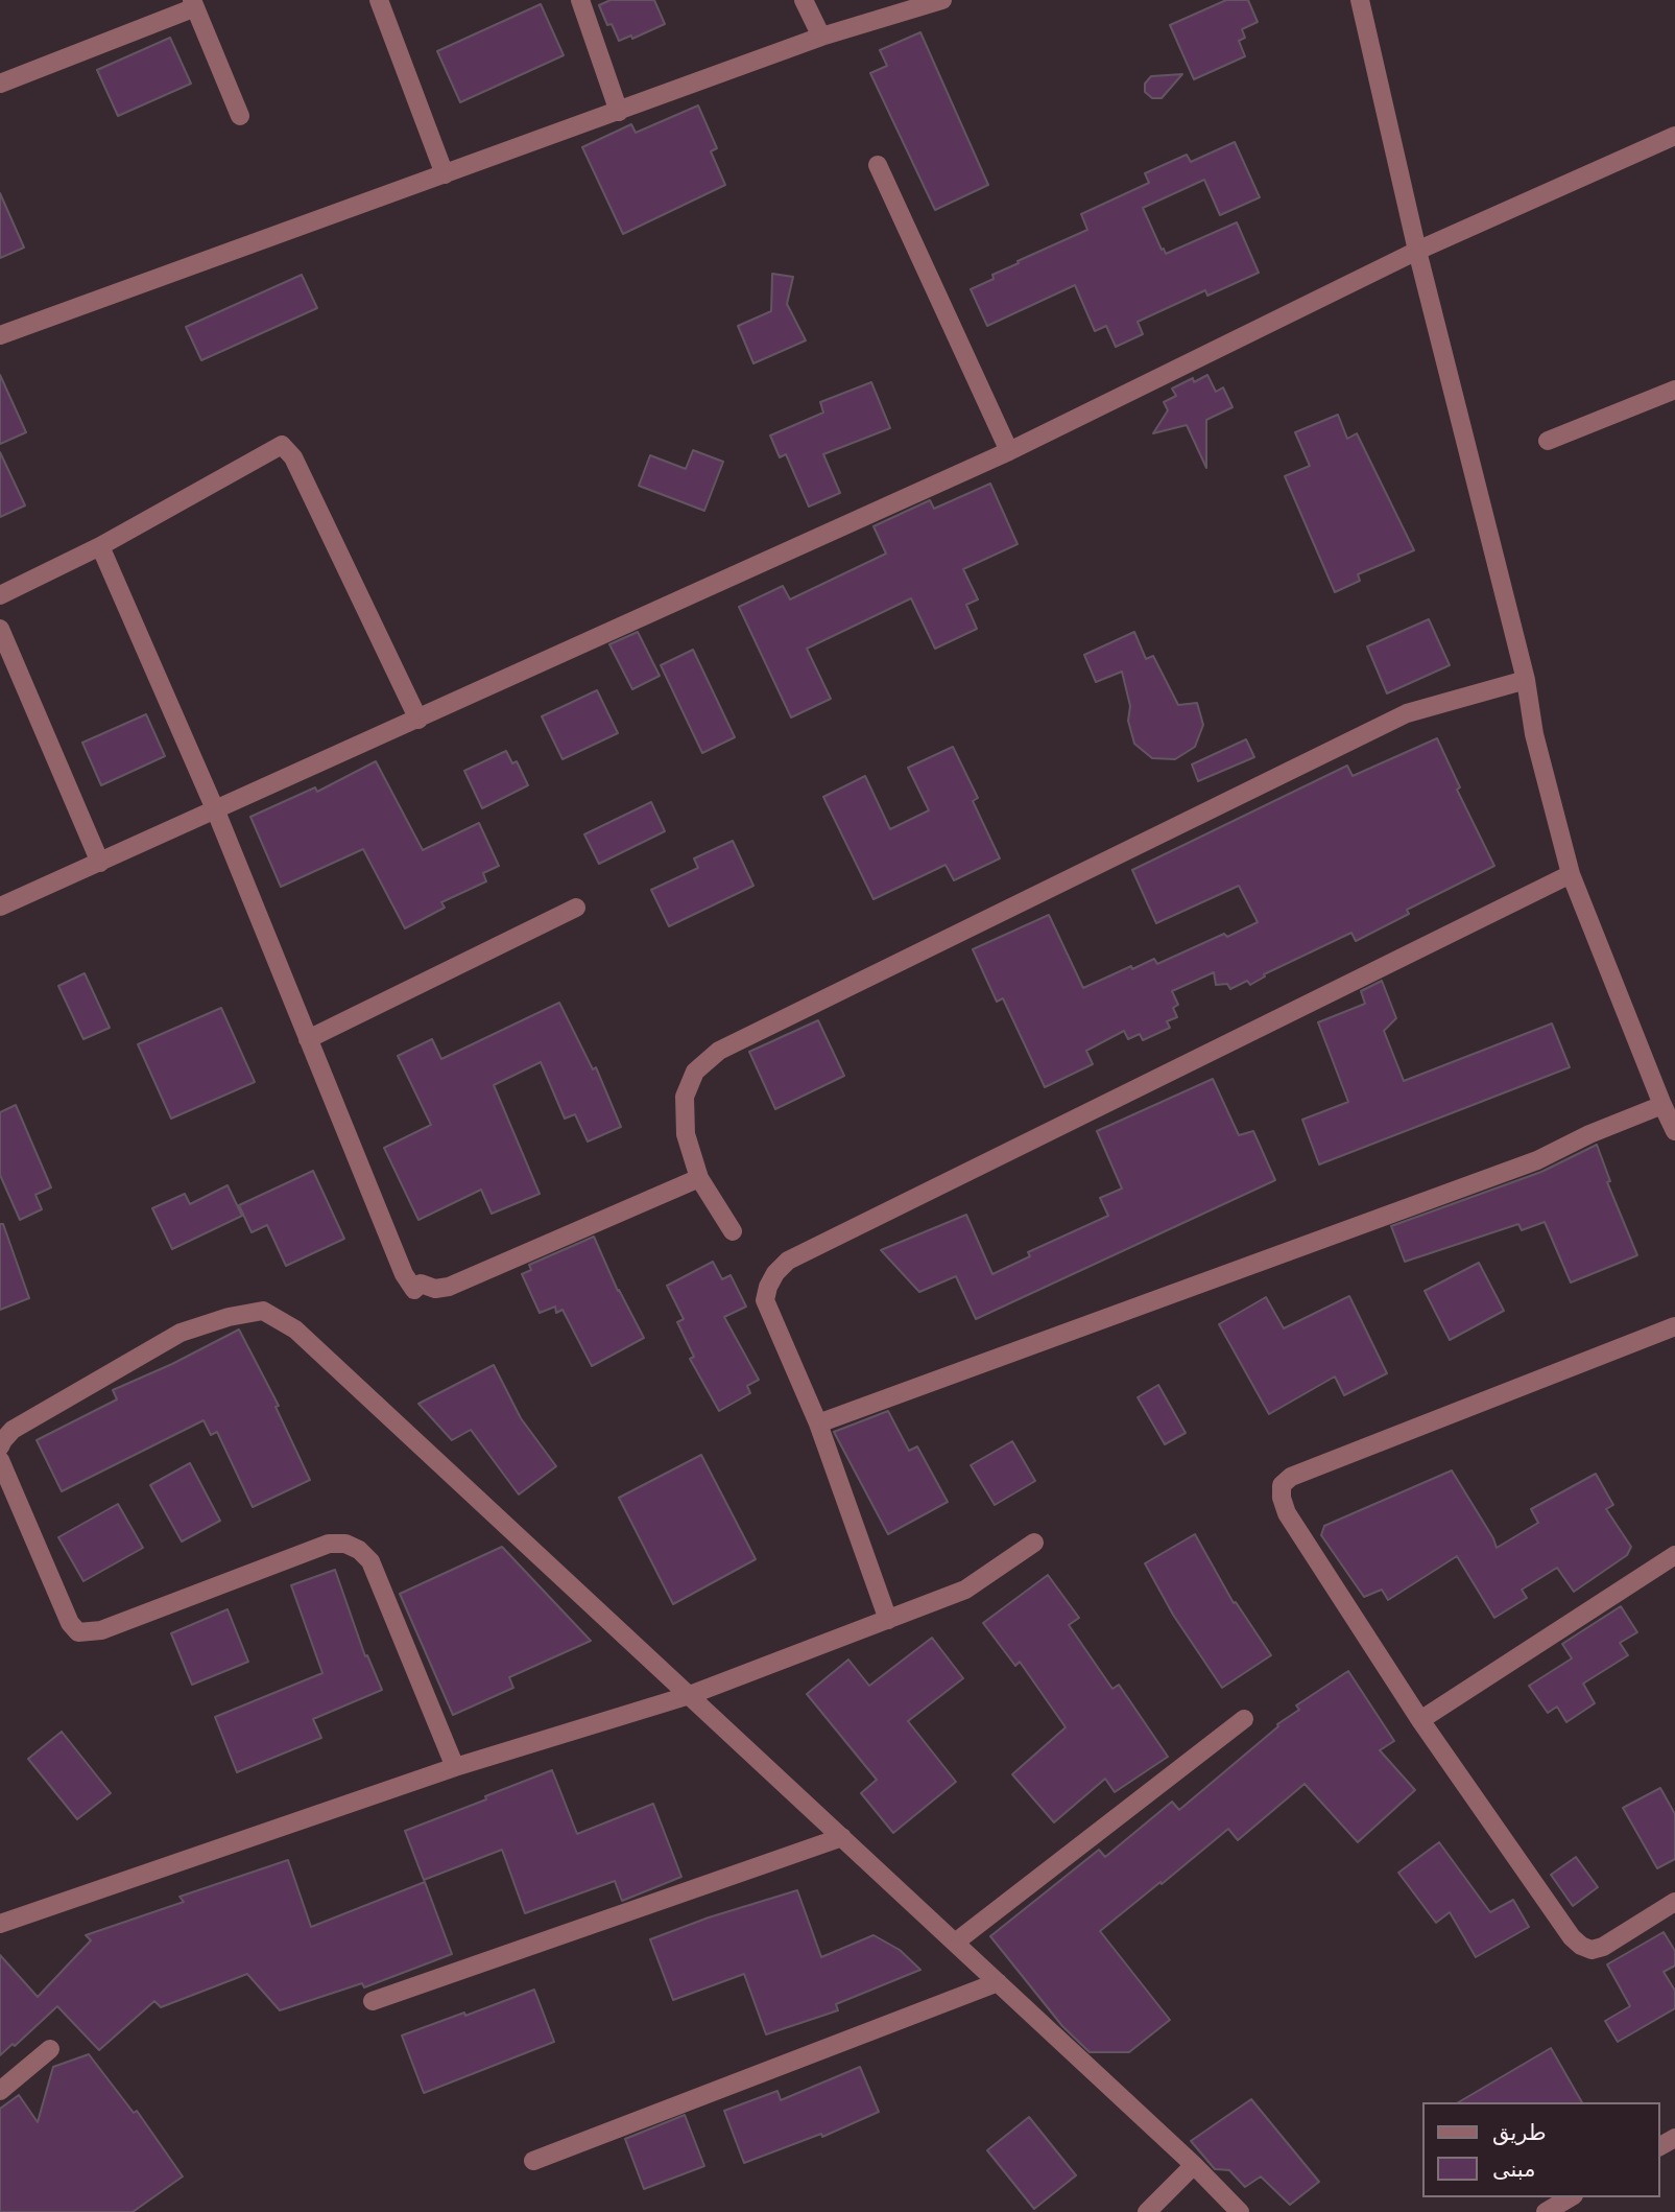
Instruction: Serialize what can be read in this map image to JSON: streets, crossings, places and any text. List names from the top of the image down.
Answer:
{
  "legend": ["طريق", "مبنى"]
}
